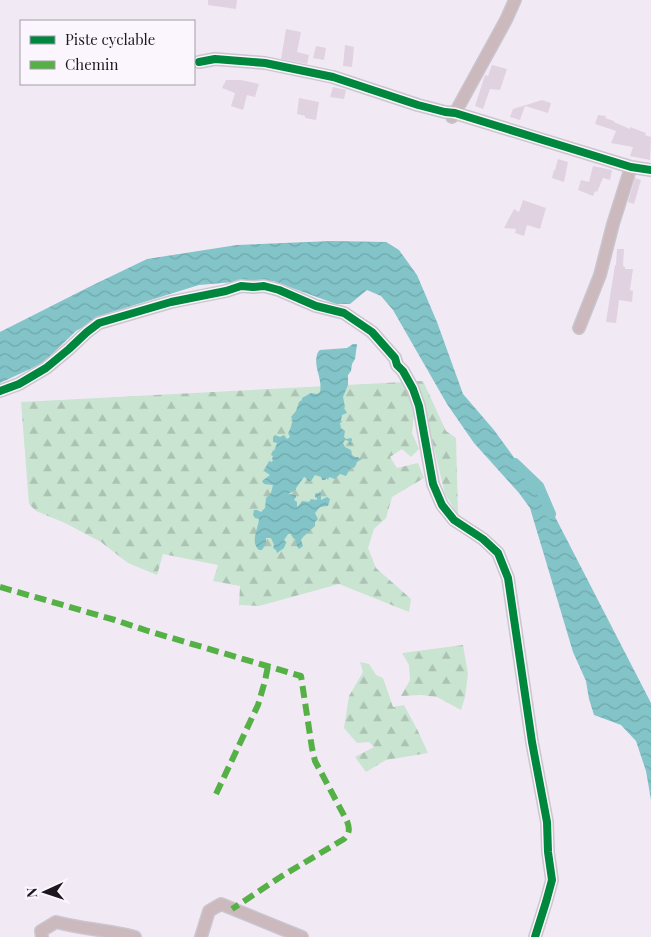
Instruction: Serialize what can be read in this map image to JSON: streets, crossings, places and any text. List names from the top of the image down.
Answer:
{
  "legend": ["Piste cyclable", "Chemin"],
  "north": "left"
}
